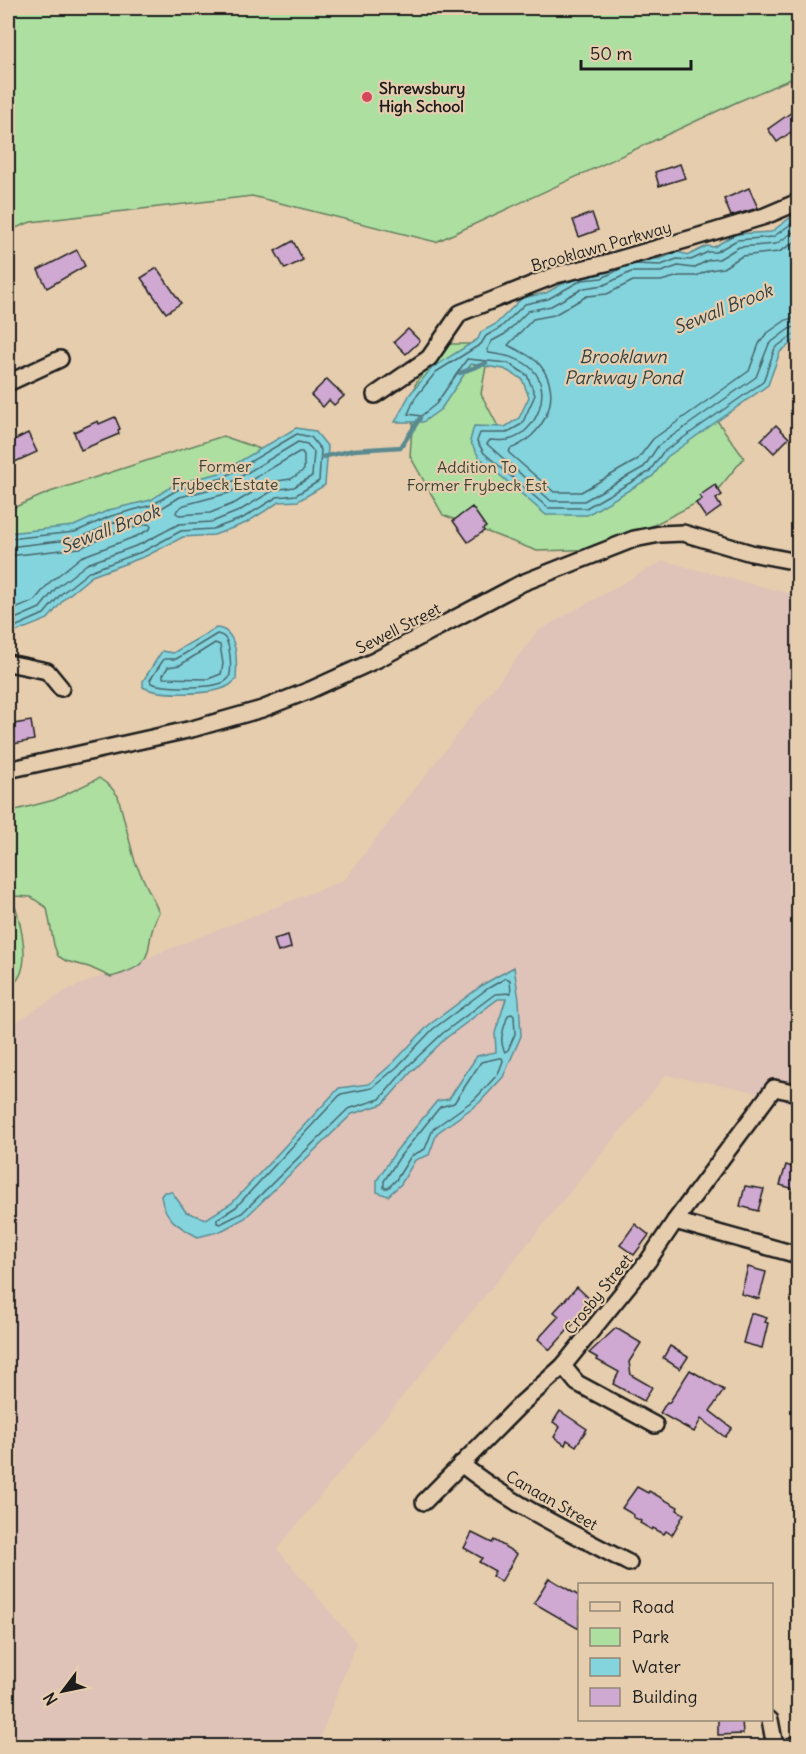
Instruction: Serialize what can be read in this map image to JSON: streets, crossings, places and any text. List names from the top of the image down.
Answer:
{
  "streets": {
    "street": [
      "Brooklawn Parkway",
      "Sewell Street",
      "Crosby Street",
      "Canaan Street"
    ]
  },
  "crossings": [
    ["Crosby Street", "Canaan Street"]
  ],
  "water": ["Sewall Brook", "Brooklawn Parkway Pond"],
  "parks": ["Former Frybeck Estate", "Addition To Former Frybeck Est"],
  "places": ["Shrewsbury High School"],
  "legend": [
    "Road",
    "Park",
    "Water",
    "Building"
  ],
  "scale_bar": "50 m",
  "north": "bottom left"
}
